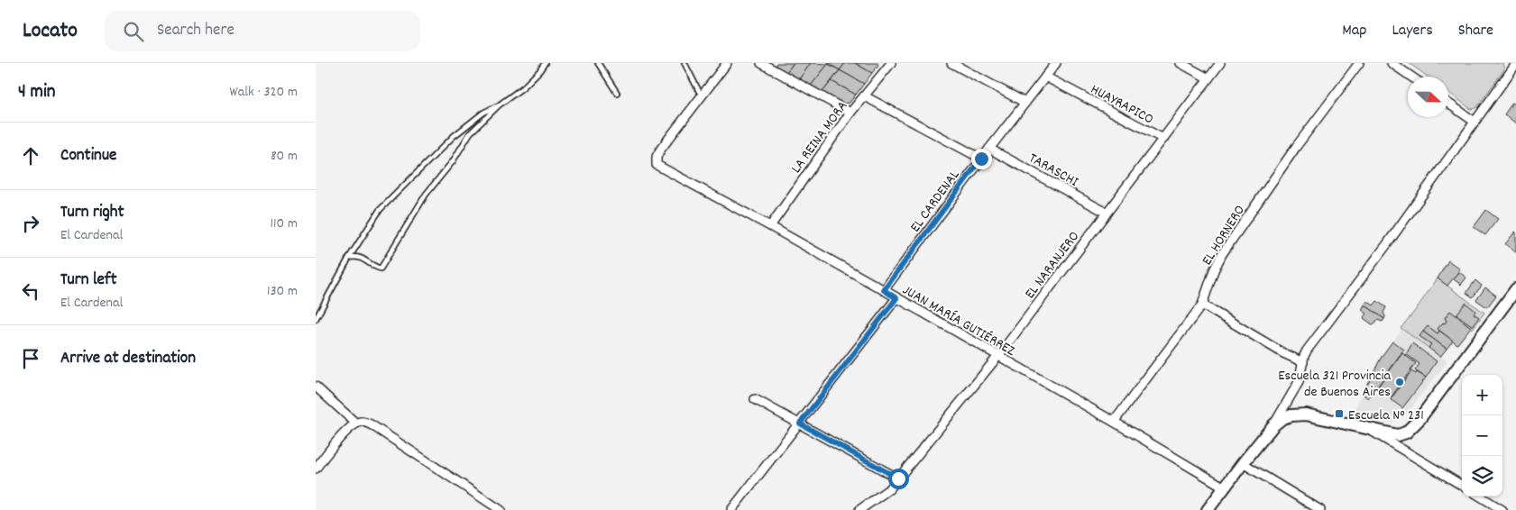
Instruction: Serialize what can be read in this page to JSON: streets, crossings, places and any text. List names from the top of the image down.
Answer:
{
  "streets": {
    "street": [
      "HUAYRAPICO",
      "LA REINA MORA",
      "TARASCHI",
      "EL CARDENAL",
      "EL HORNERO",
      "EL NARANJERO",
      "JUAN MARÍA GUTIÉRREZ"
    ]
  },
  "crossings": [
    ["HUAYRAPICO", "EL CARDENAL"],
    ["HUAYRAPICO", "EL NARANJERO"],
    ["LA REINA MORA", "JUAN MARÍA GUTIÉRREZ"],
    ["TARASCHI", "EL CARDENAL"],
    ["TARASCHI", "EL NARANJERO"],
    ["EL CARDENAL", "JUAN MARÍA GUTIÉRREZ"],
    ["EL HORNERO", "JUAN MARÍA GUTIÉRREZ"],
    ["EL NARANJERO", "JUAN MARÍA GUTIÉRREZ"]
  ],
  "places": {
    "other": ["Escuela 321 Provincia de Buenos Aires"],
    "transit": ["Escuela N° 231"]
  },
  "north": "right",
  "page": {
    "header": "Locato",
    "search": "Search here",
    "nav": ["Map", "Layers", "Share"],
    "heading": ["4 min", "Walk · 320 m"],
    "list": [
      ["Continue", "80 m"],
      ["Turn right", "El Cardenal", "110 m"],
      ["Turn left", "El Cardenal", "130 m"],
      "Arrive at destination"
    ],
    "map_buttons": ["+", "−"]
  }
}
